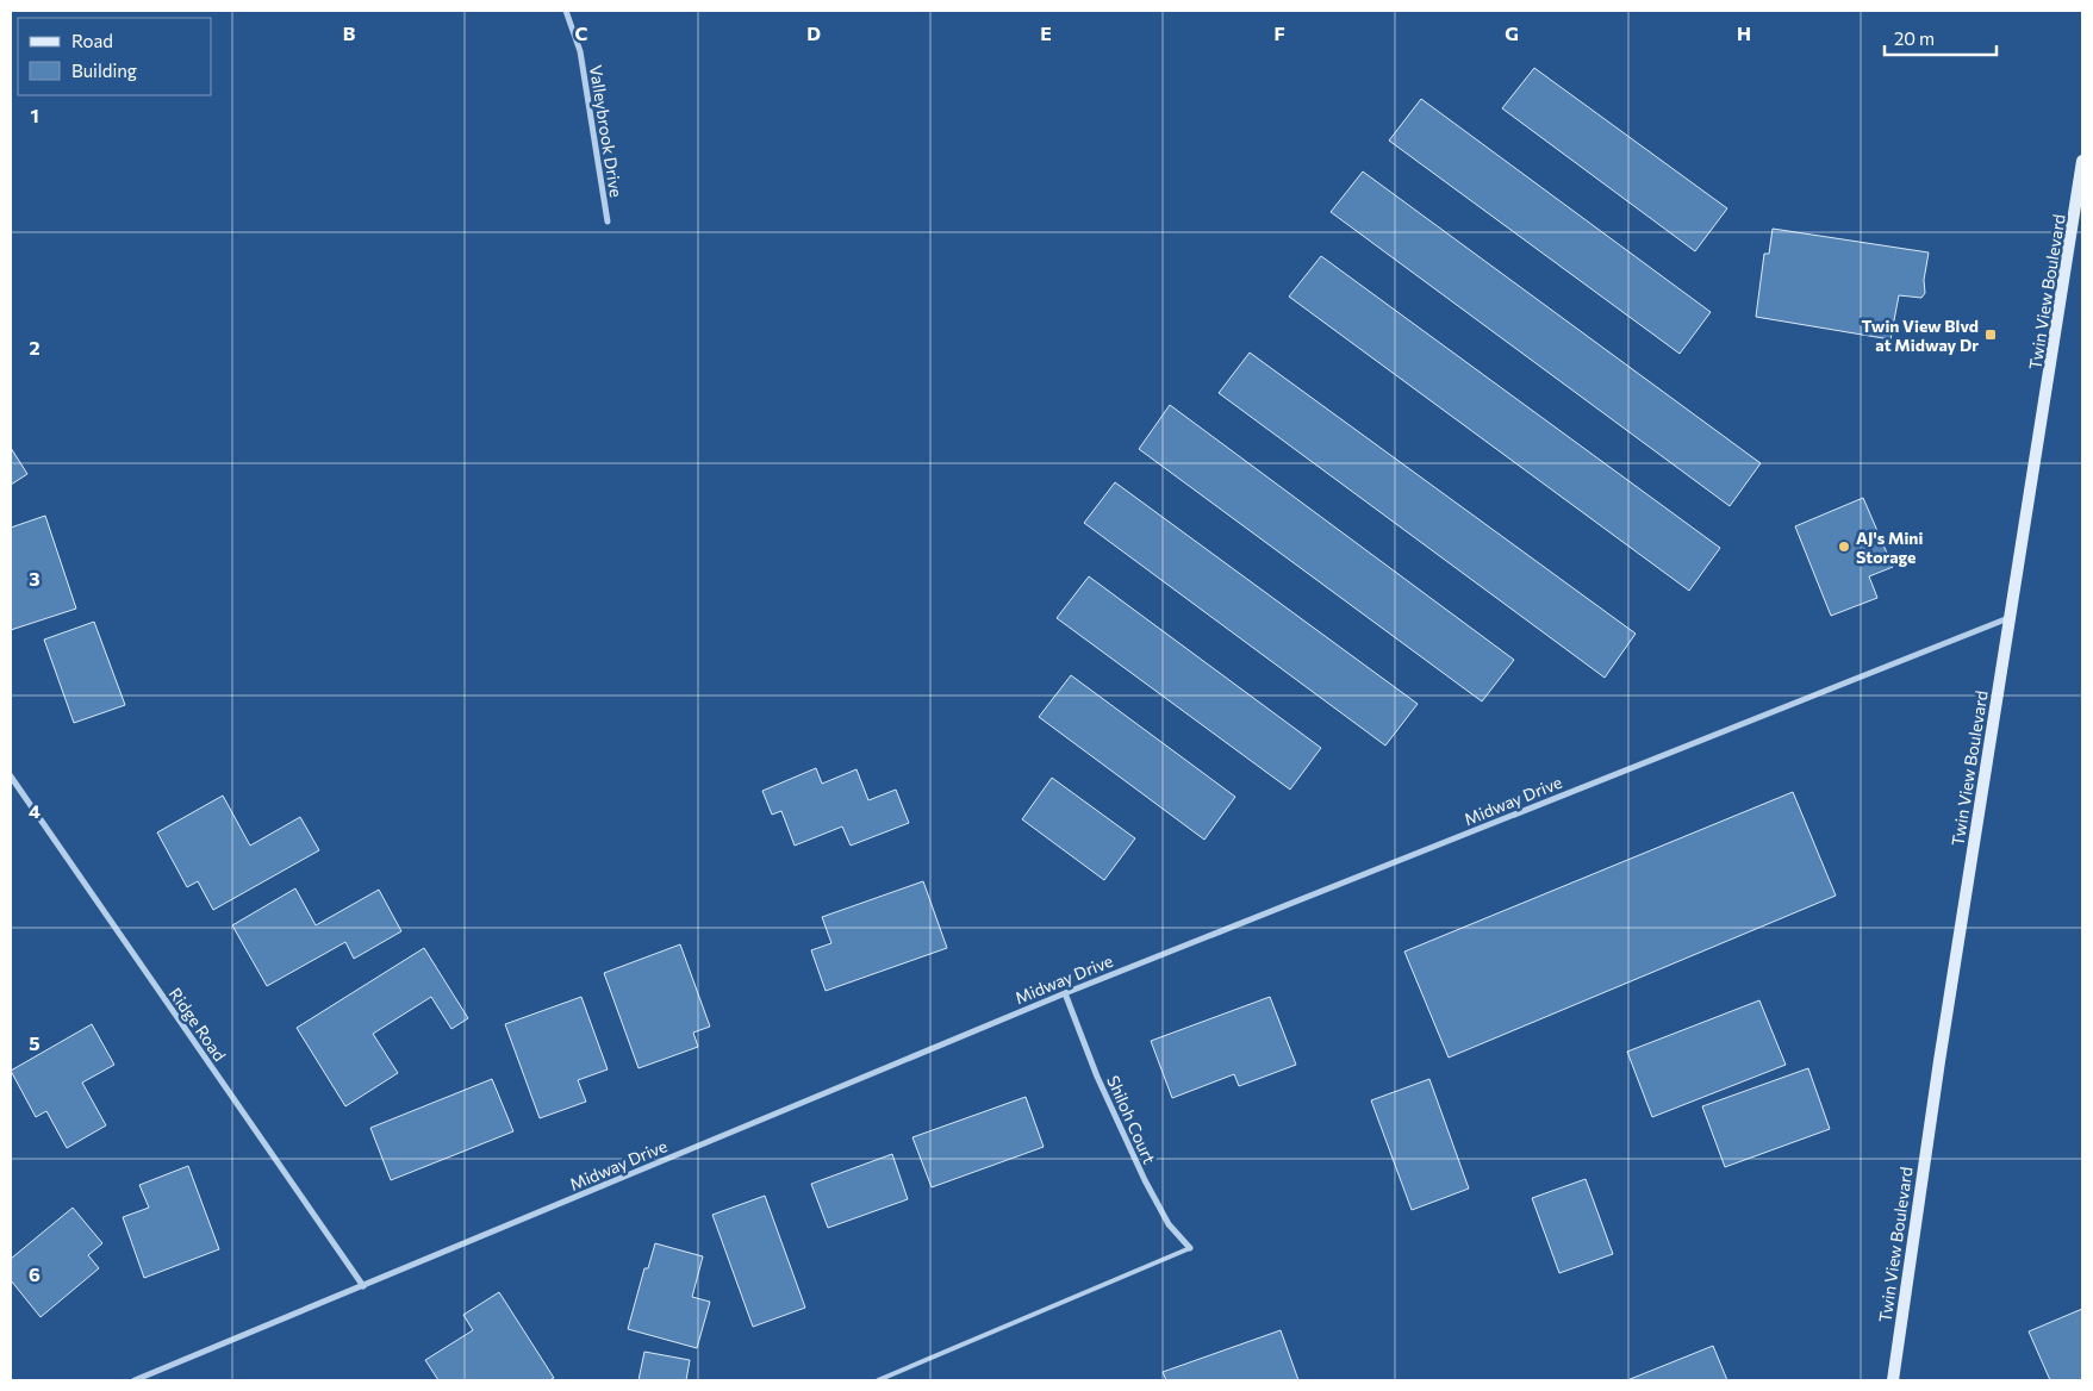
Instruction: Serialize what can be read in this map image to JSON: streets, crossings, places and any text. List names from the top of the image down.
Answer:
{
  "streets": {
    "street": [
      "Valleybrook Drive",
      "Twin View Boulevard",
      "Midway Drive",
      "Ridge Road",
      "Shiloh Court"
    ]
  },
  "crossings": [
    ["Twin View Boulevard", "Midway Drive"],
    ["Midway Drive", "Ridge Road"],
    ["Midway Drive", "Shiloh Court"]
  ],
  "places": {
    "transit": ["Twin View Blvd at Midway Dr"],
    "other": ["AJ's Mini Storage"]
  },
  "legend": ["Road", "Building"],
  "scale_bar": "20 m",
  "grid": {
    "columns": [
      "B",
      "C",
      "D",
      "E",
      "F",
      "G",
      "H"
    ],
    "rows": [
      "1",
      "2",
      "3",
      "4",
      "5",
      "6"
    ]
  }
}
